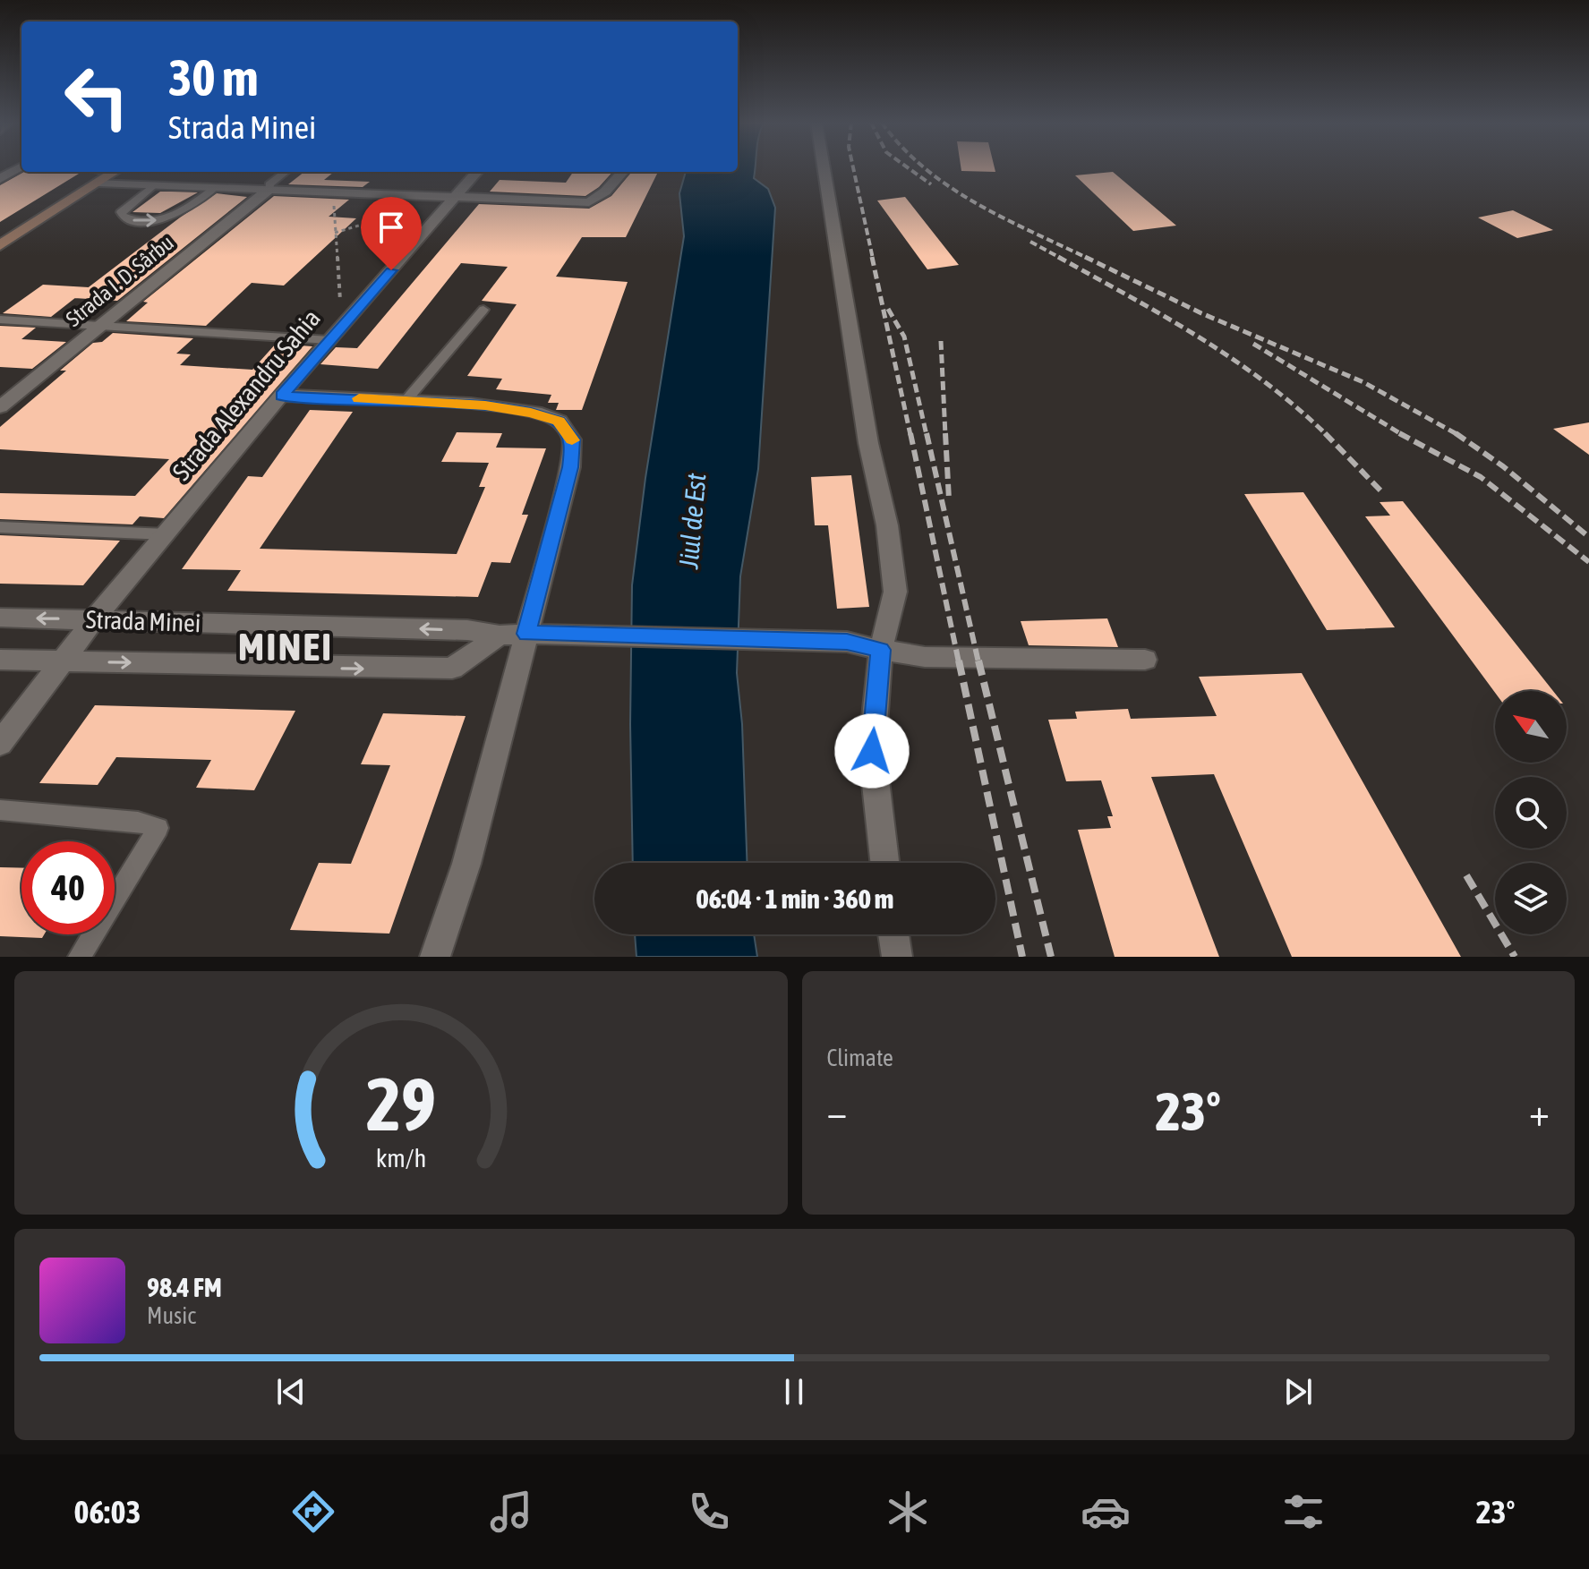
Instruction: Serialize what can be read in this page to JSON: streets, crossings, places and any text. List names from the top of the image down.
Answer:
{
  "streets": {
    "street": ["Strada I. D. Sârbu", "Strada Alexandru Sahia", "Strada Minei"]
  },
  "crossings": [
    ["Strada Alexandru Sahia", "Strada Minei"]
  ],
  "districts": ["MINEI"],
  "water": ["Jiul de Est"],
  "north": "top left",
  "page": {
    "turn": ["30 m", "Strada Minei"],
    "limit": "40",
    "trip": "06:04 · 1 min · 360 m",
    "tile": "Climate",
    "heat": ["−", "23°", "+"],
    "song": ["98.4 FM", "Music"],
    "tabs": ["06:03", "23°"],
    "gauge": ["29", "km/h"]
  }
}
